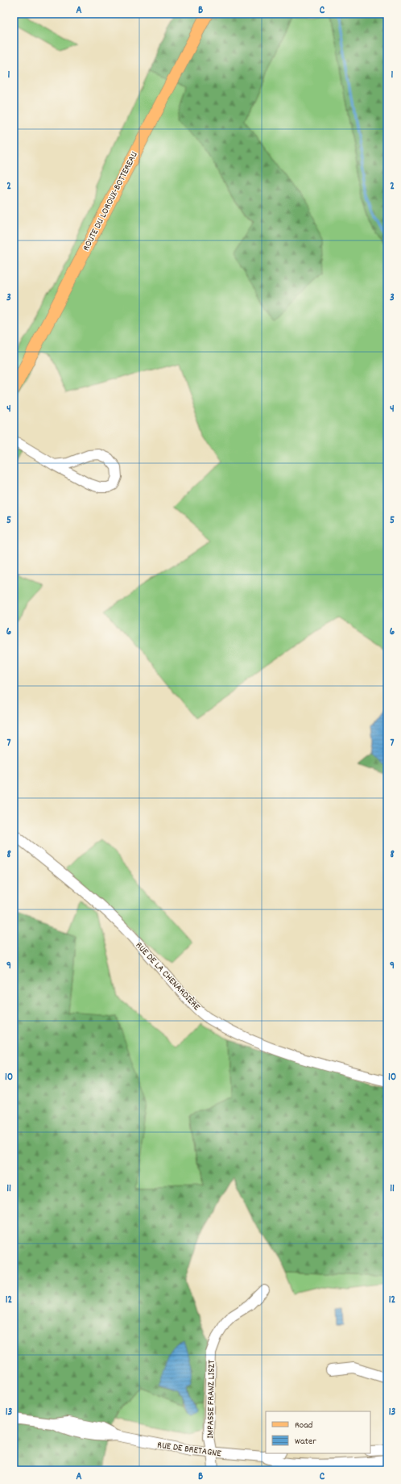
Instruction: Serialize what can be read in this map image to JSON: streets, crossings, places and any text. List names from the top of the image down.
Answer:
{
  "streets": {
    "main road": ["ROUTE DU LOROUX-BOTTEREAU"],
    "street": ["RUE DE LA CHENARDIÈRE", "IMPASSE FRANZ LISZT", "RUE DE BRETAGNE"]
  },
  "crossings": [
    ["IMPASSE FRANZ LISZT", "RUE DE BRETAGNE"]
  ],
  "legend": ["Road", "Water"],
  "grid": {
    "columns": ["A", "B", "C"],
    "rows": [
      "1",
      "2",
      "3",
      "4",
      "5",
      "6",
      "7",
      "8",
      "9",
      "10",
      "11",
      "12",
      "13"
    ]
  }
}
